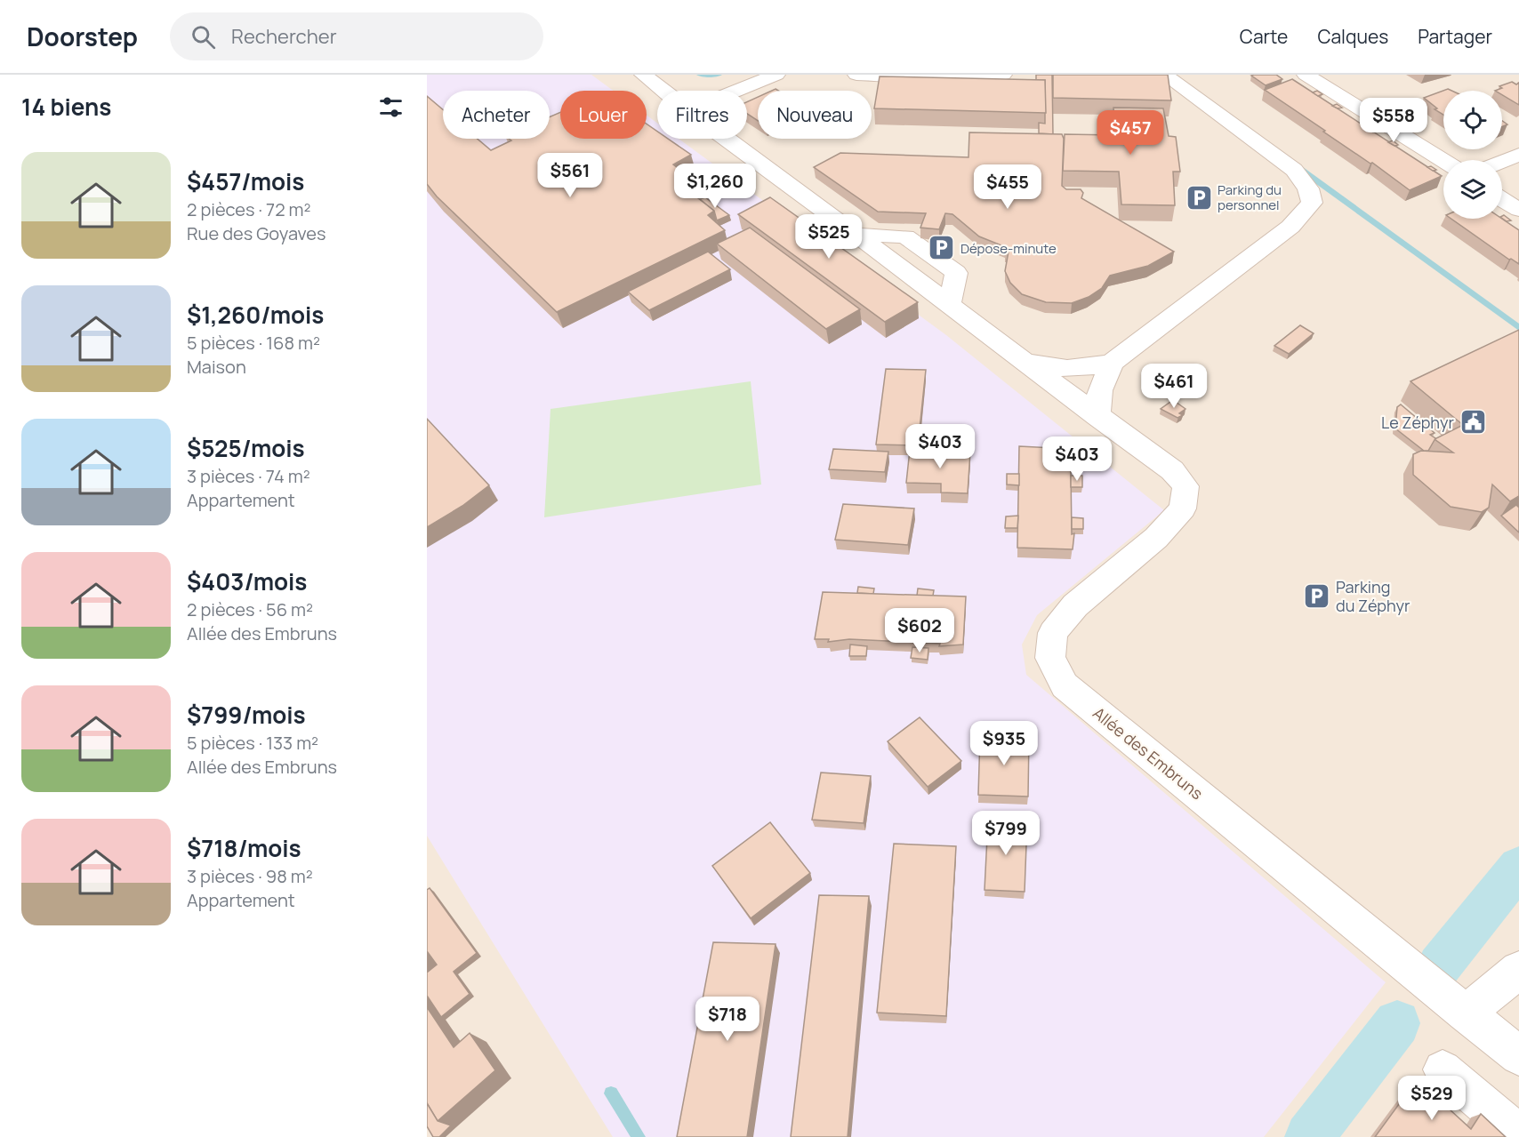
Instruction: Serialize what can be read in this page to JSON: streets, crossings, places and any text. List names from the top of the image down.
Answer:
{
  "streets": {
    "street": ["Allée des Embruns"]
  },
  "places": {
    "parking": ["Parking du personnel", "Dépose-minute", "Parking du Zéphyr"],
    "public building": ["Le Zéphyr"]
  },
  "page": {
    "header": "Doorstep",
    "search": "Rechercher",
    "nav": ["Carte", "Calques", "Partager"],
    "heading": "14 biens",
    "chip": [
      "Acheter",
      "Louer",
      "Filtres",
      "Nouveau"
    ],
    "price": [
      "$558",
      "$457",
      "$561",
      "$1,260",
      "$455",
      "$525",
      "$461",
      "$403",
      "$403",
      "$602",
      "$935",
      "$799",
      "$718",
      "$529"
    ],
    "list": [
      {
        "name": "$457/mois",
        "note": "2 pièces · 72 m² · Rue des Goyaves"
      },
      {
        "name": "$1,260/mois",
        "note": "5 pièces · 168 m² · Maison"
      },
      {
        "name": "$525/mois",
        "note": "3 pièces · 74 m² · Appartement"
      },
      {
        "name": "$403/mois",
        "note": "2 pièces · 56 m² · Allée des Embruns"
      },
      {
        "name": "$799/mois",
        "note": "5 pièces · 133 m² · Allée des Embruns"
      },
      {
        "name": "$718/mois",
        "note": "3 pièces · 98 m² · Appartement"
      }
    ]
  }
}
